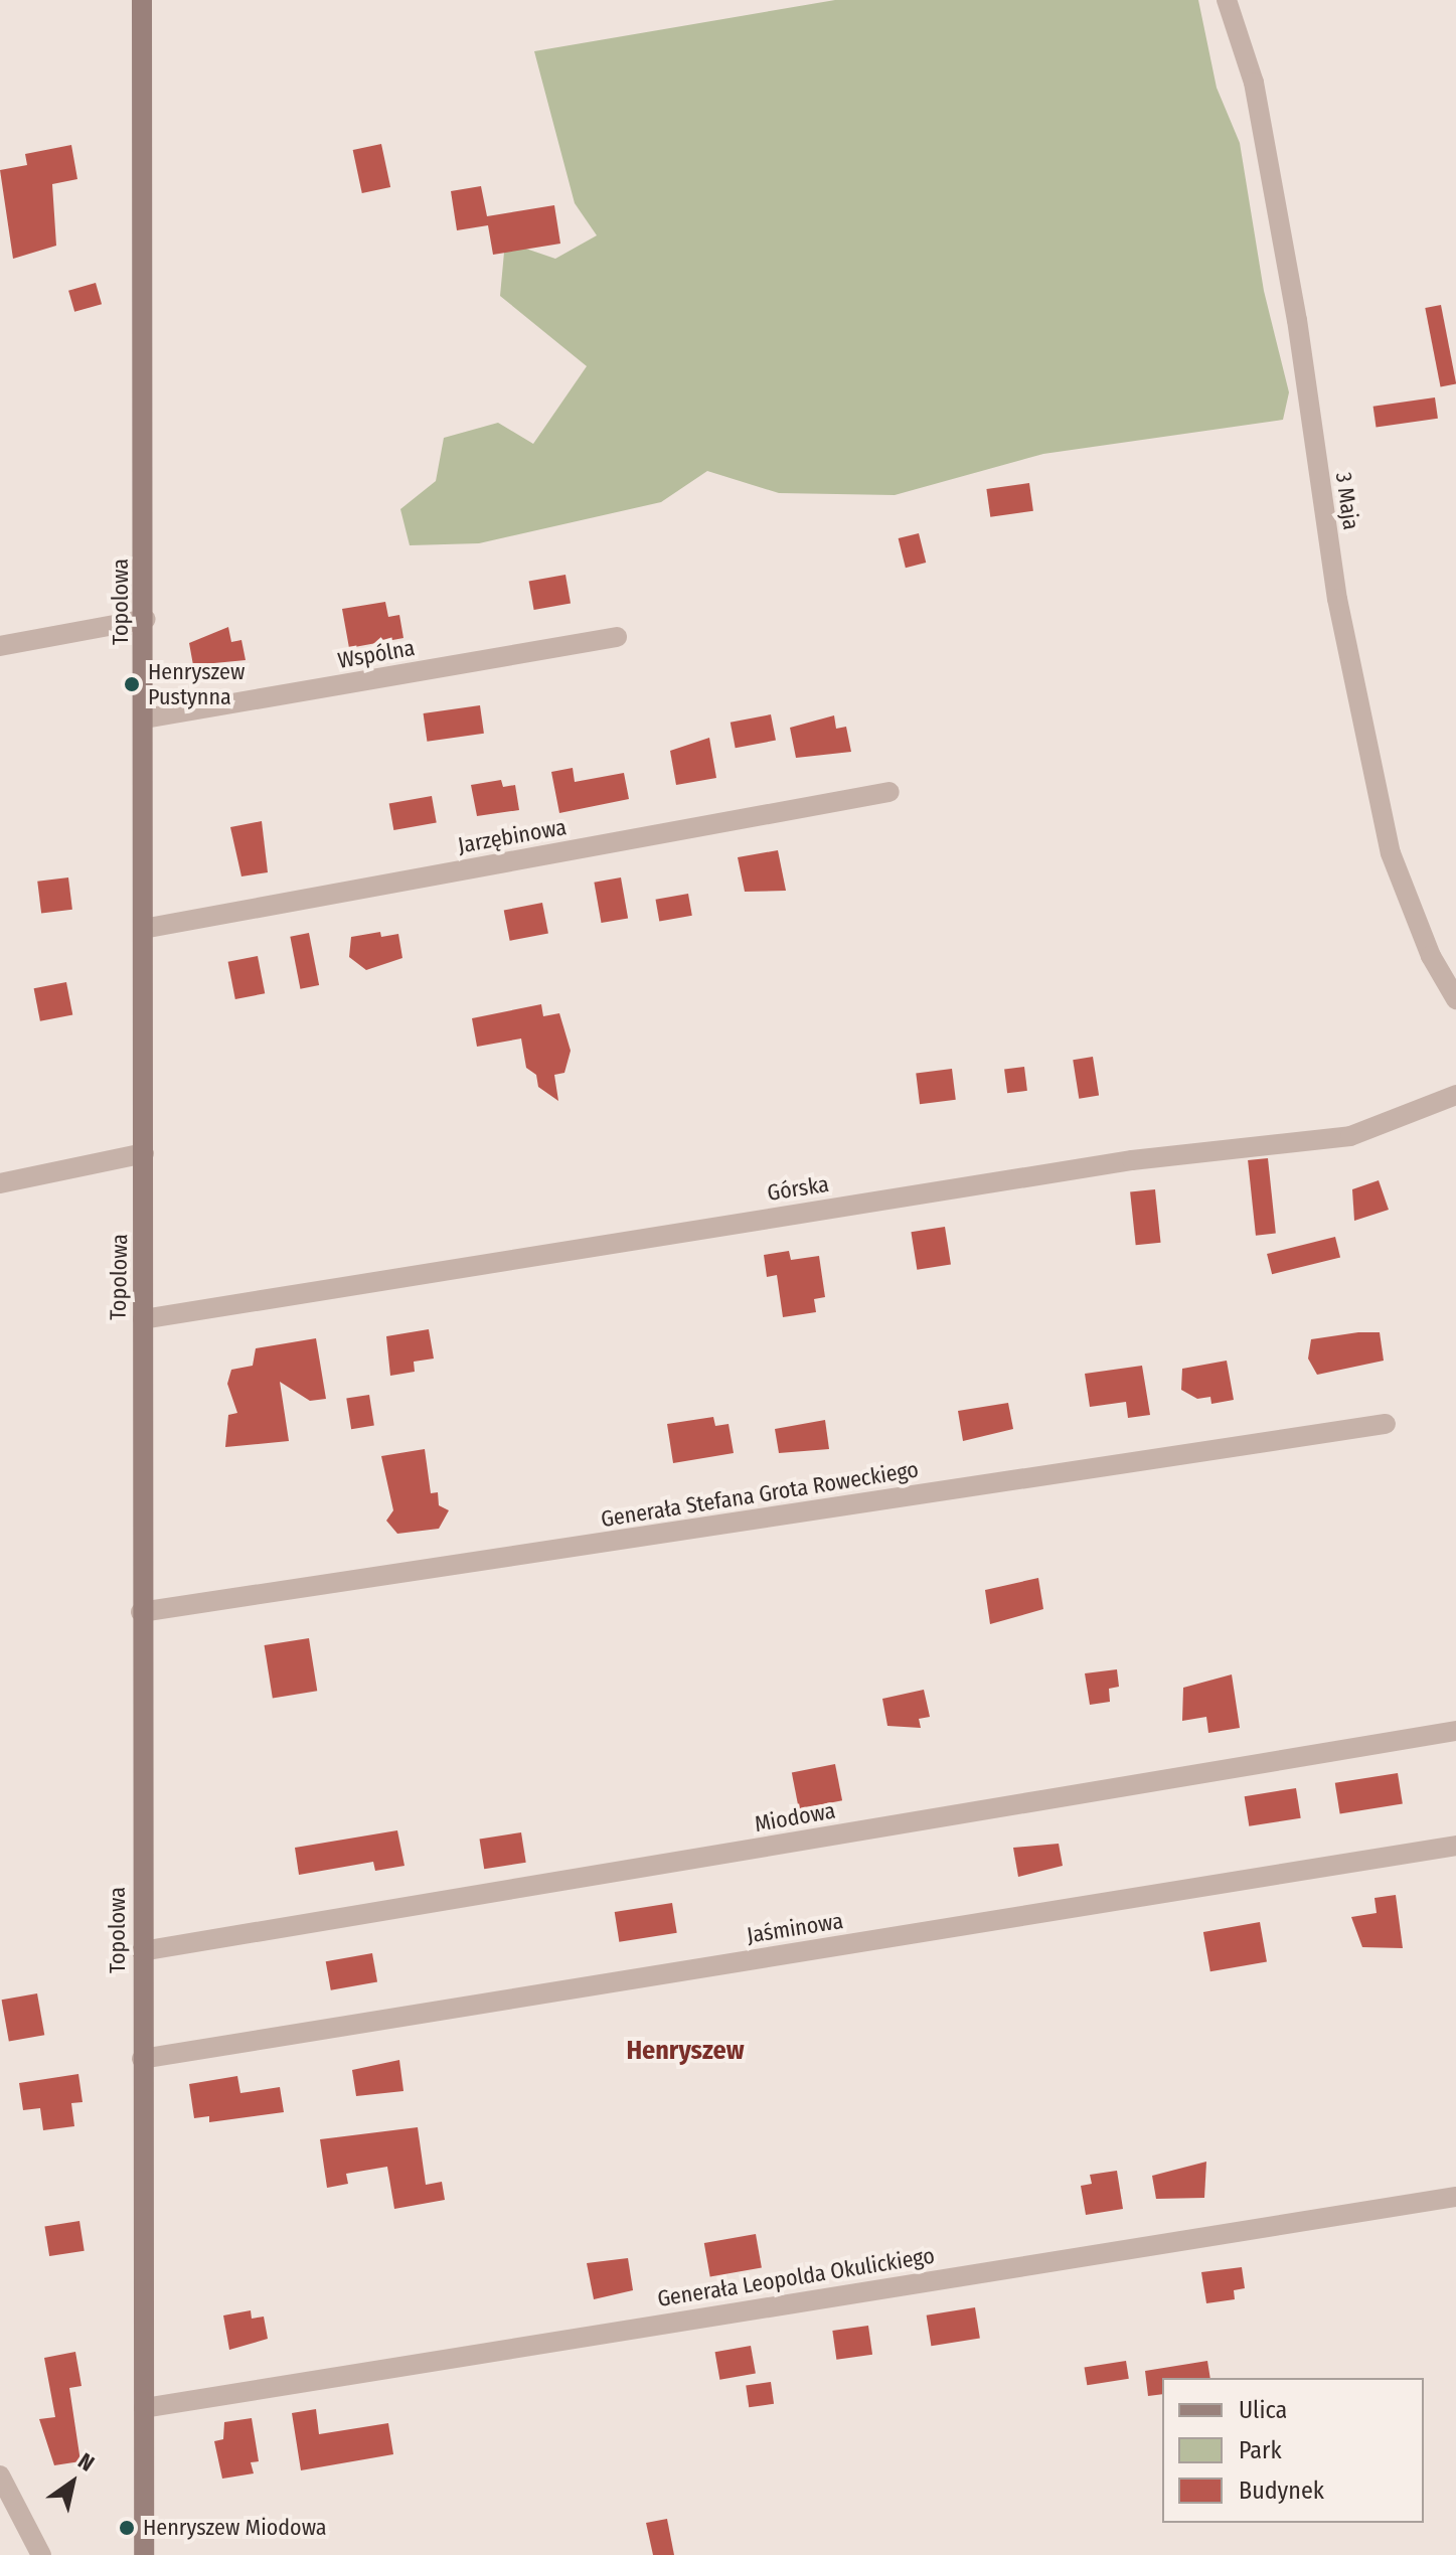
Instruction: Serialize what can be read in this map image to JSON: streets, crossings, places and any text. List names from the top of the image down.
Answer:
{
  "streets": {
    "street": [
      "3 Maja",
      "Topolowa",
      "Wspólna",
      "Jarzębinowa",
      "Górska",
      "Generała Stefana Grota Roweckiego",
      "Miodowa",
      "Jaśminowa",
      "Generała Leopolda Okulickiego"
    ]
  },
  "crossings": [
    ["Topolowa", "Wspólna"],
    ["Topolowa", "Jarzębinowa"],
    ["Topolowa", "Górska"],
    ["Topolowa", "Generała Stefana Grota Roweckiego"],
    ["Topolowa", "Miodowa"],
    ["Topolowa", "Jaśminowa"],
    ["Topolowa", "Generała Leopolda Okulickiego"]
  ],
  "districts": ["Henryszew"],
  "places": ["Henryszew Pustynna", "Henryszew Miodowa"],
  "legend": ["Ulica", "Park", "Budynek"],
  "north": "top right"
}
